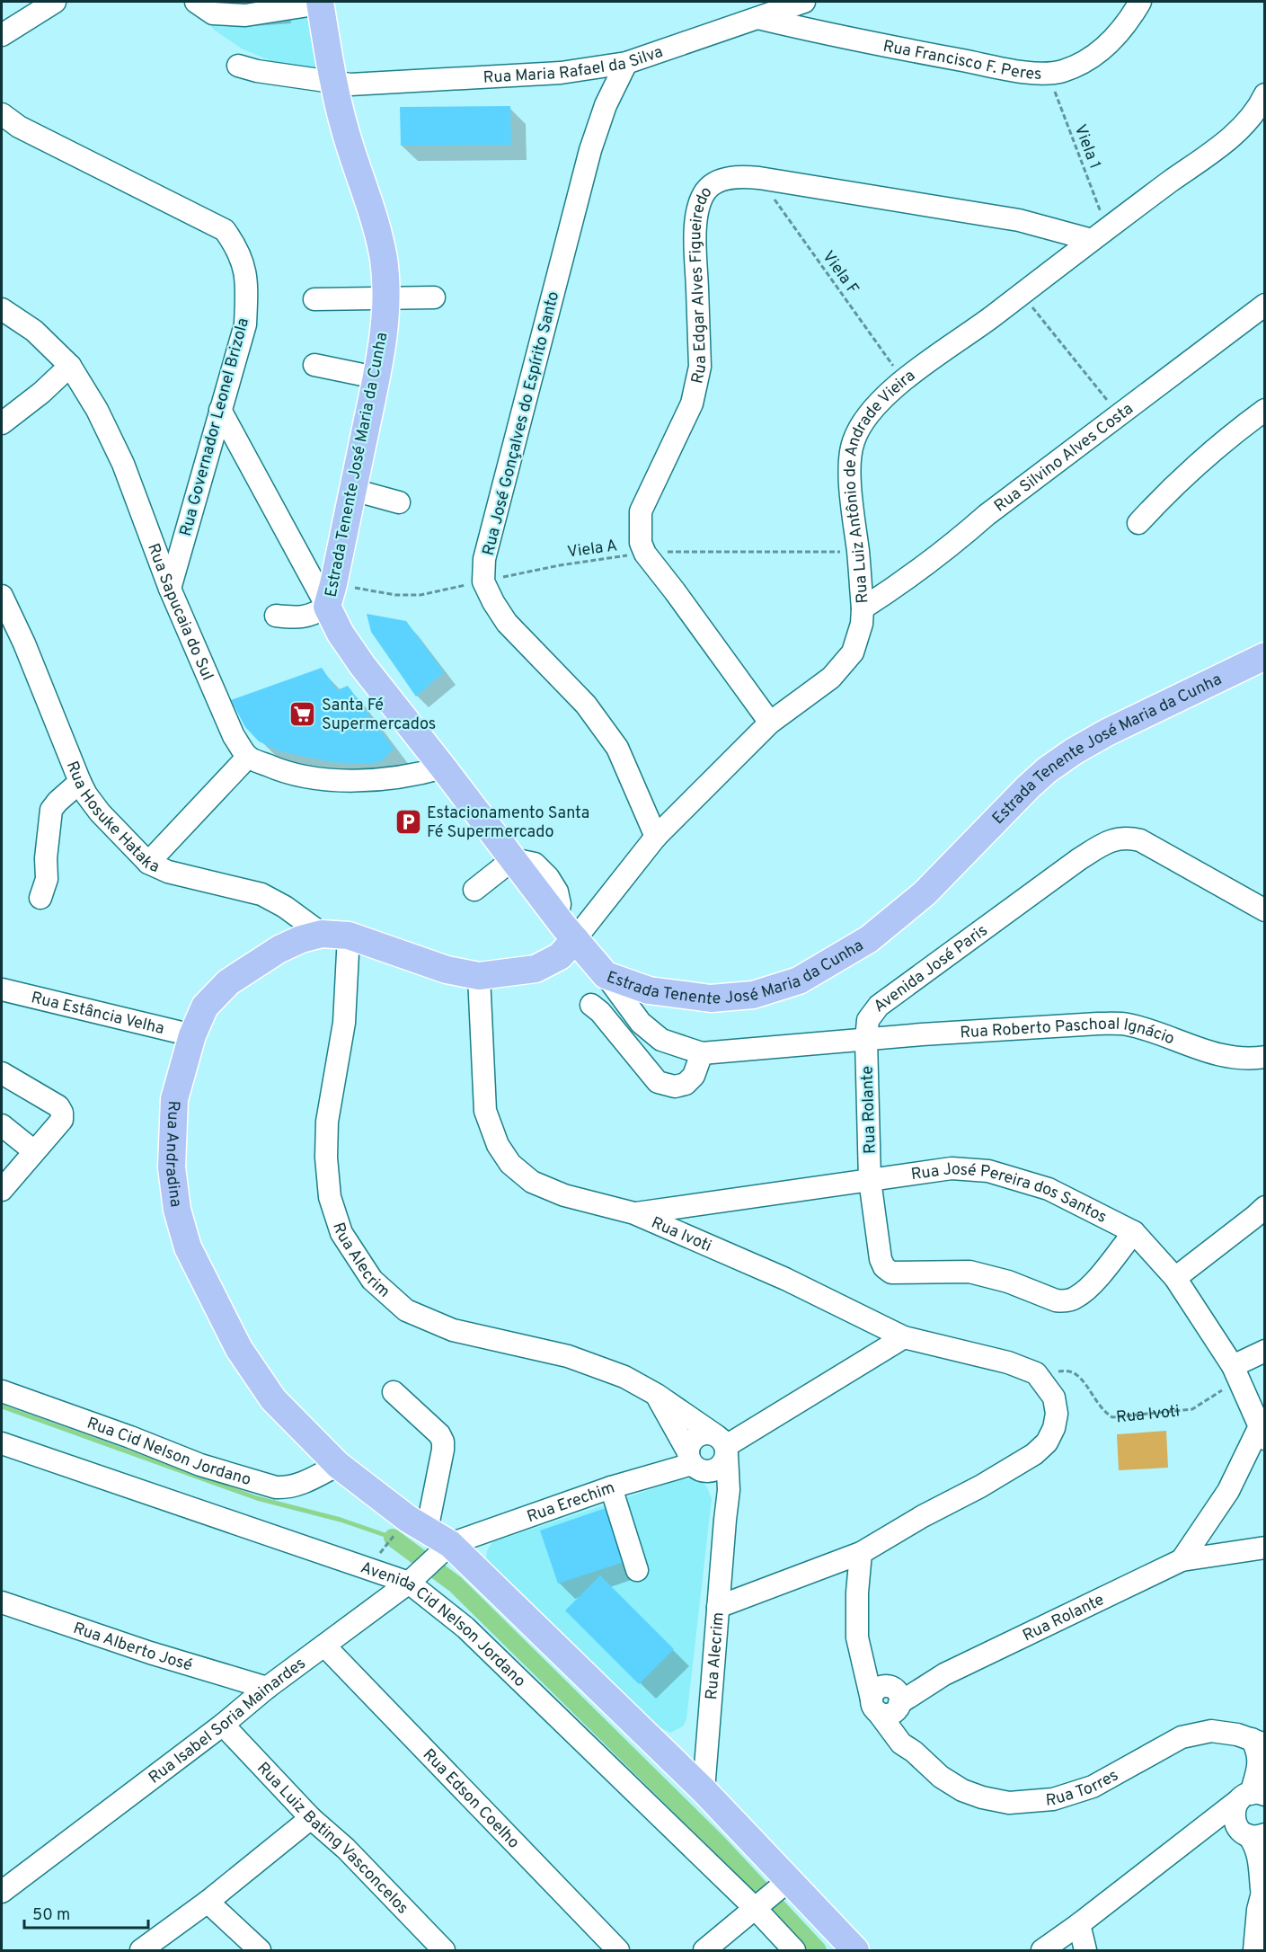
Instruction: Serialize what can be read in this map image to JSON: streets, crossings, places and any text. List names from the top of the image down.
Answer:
{
  "streets": {
    "main road": ["Estrada Tenente José Maria da Cunha", "Rua Andradina", "Avenida Cid Nelson Jordano"],
    "street": [
      "Rua Francisco F. Peres",
      "Rua Maria Rafael da Silva",
      "Rua Edgar Alves Figueiredo",
      "Rua José Gonçalves do Espírito Santo",
      "Rua Governador Leonel Brizola",
      "Rua Silvino Alves Costa",
      "Rua Luiz Antônio de Andrade Vieira",
      "Rua Sapucaia do Sul",
      "Rua Hosuke Hataka",
      "Avenida José Paris",
      "Rua Estância Velha",
      "Rua Roberto Paschoal Ignácio",
      "Rua Rolante",
      "Rua José Pereira dos Santos",
      "Rua Ivoti",
      "Rua Alecrim",
      "Rua Cid Nelson Jordano",
      "Rua Erechim",
      "Rua Alberto José",
      "Rua Isabel Soria Mainardes",
      "Rua Torres",
      "Rua Edson Coelho",
      "Rua Luiz Bating Vasconcelos"
    ],
    "path": ["Viela 1", "Viela F", "Viela A"]
  },
  "crossings": [
    ["Rua Francisco F. Peres", "Rua Maria Rafael da Silva"],
    ["Rua Francisco F. Peres", "Viela 1"],
    ["Rua Maria Rafael da Silva", "Rua José Gonçalves do Espírito Santo"],
    ["Rua Maria Rafael da Silva", "Estrada Tenente José Maria da Cunha"],
    ["Viela 1", "Rua Edgar Alves Figueiredo"],
    ["Viela 1", "Rua Luiz Antônio de Andrade Vieira"],
    ["Viela F", "Rua Edgar Alves Figueiredo"],
    ["Viela F", "Rua Luiz Antônio de Andrade Vieira"],
    ["Rua Edgar Alves Figueiredo", "Rua Luiz Antônio de Andrade Vieira"],
    ["Rua Edgar Alves Figueiredo", "Viela A"],
    ["Rua José Gonçalves do Espírito Santo", "Viela A"],
    ["Rua Governador Leonel Brizola", "Rua Sapucaia do Sul"],
    ["Rua Silvino Alves Costa", "Rua Luiz Antônio de Andrade Vieira"],
    ["Estrada Tenente José Maria da Cunha", "Rua Luiz Antônio de Andrade Vieira"],
    ["Estrada Tenente José Maria da Cunha", "Viela A"],
    ["Estrada Tenente José Maria da Cunha", "Rua Andradina"],
    ["Rua Luiz Antônio de Andrade Vieira", "Viela A"],
    ["Rua Luiz Antônio de Andrade Vieira", "Rua Andradina"],
    ["Rua Hosuke Hataka", "Rua Andradina"],
    ["Avenida José Paris", "Rua Roberto Paschoal Ignácio"],
    ["Avenida José Paris", "Rua Rolante"],
    ["Rua Estância Velha", "Rua Andradina"],
    ["Rua Roberto Paschoal Ignácio", "Rua Rolante"],
    ["Rua Rolante", "Rua José Pereira dos Santos"],
    ["Rua Rolante", "Rua Torres"],
    ["Rua Andradina", "Rua Ivoti"],
    ["Rua Andradina", "Rua Alecrim"],
    ["Rua Andradina", "Rua Cid Nelson Jordano"],
    ["Rua Andradina", "Rua Erechim"],
    ["Rua Andradina", "Avenida Cid Nelson Jordano"],
    ["Rua Andradina", "Rua Isabel Soria Mainardes"],
    ["Rua José Pereira dos Santos", "Rua Ivoti"],
    ["Rua Alecrim", "Rua Erechim"],
    ["Rua Alecrim", "Avenida Cid Nelson Jordano"],
    ["Rua Erechim", "Avenida Cid Nelson Jordano"],
    ["Rua Erechim", "Rua Isabel Soria Mainardes"],
    ["Avenida Cid Nelson Jordano", "Rua Isabel Soria Mainardes"],
    ["Rua Alberto José", "Rua Isabel Soria Mainardes"],
    ["Rua Isabel Soria Mainardes", "Rua Edson Coelho"],
    ["Rua Isabel Soria Mainardes", "Rua Luiz Bating Vasconcelos"]
  ],
  "places": {
    "supermarket": ["Santa Fé Supermercados"],
    "parking": ["Estacionamento Santa Fé Supermercado"]
  },
  "scale_bar": "50 m"
}
